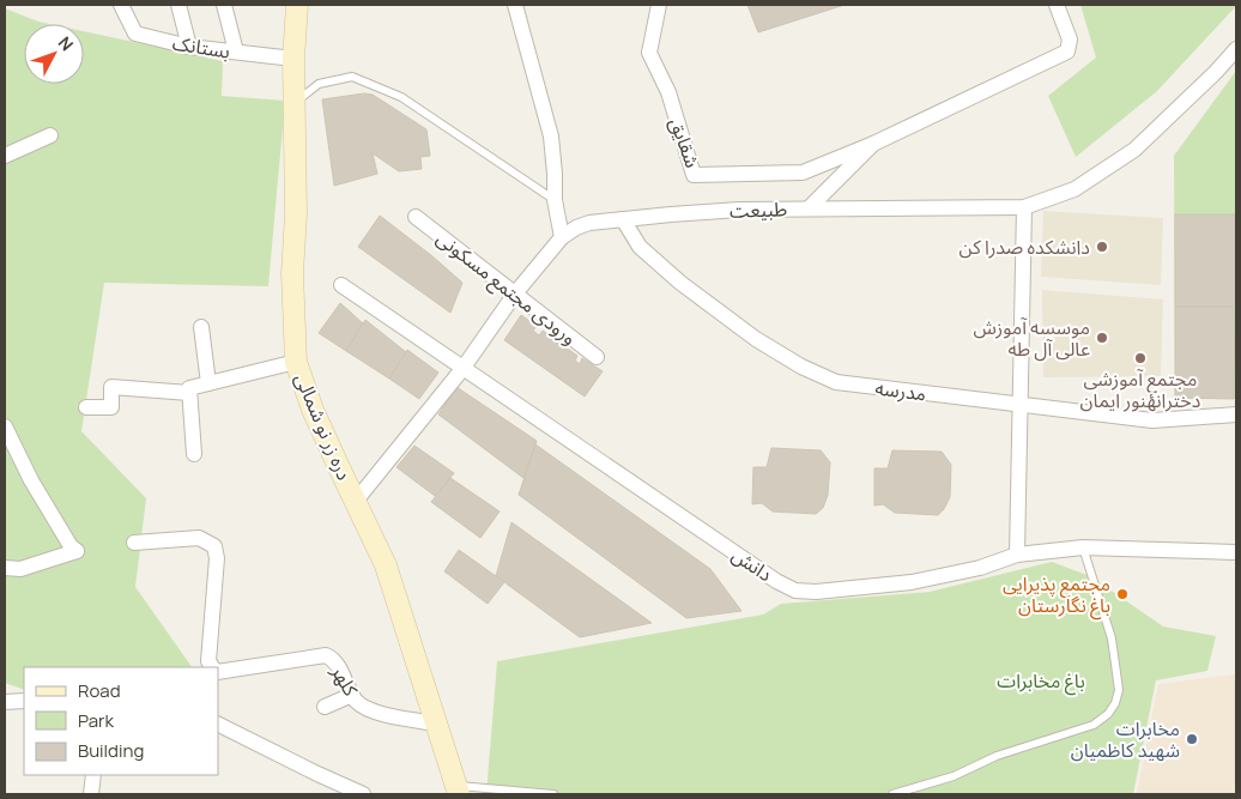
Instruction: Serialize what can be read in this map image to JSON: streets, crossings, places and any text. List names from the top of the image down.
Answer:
{
  "streets": {
    "street": [
      "بستانک",
      "شقایق",
      "طبیعت",
      "ورودی مجتمع مسکونی",
      "مدرسه",
      "دره زر نو شمالی",
      "دانش",
      "کلهر"
    ]
  },
  "crossings": [
    ["بستانک", "دره زر نو شمالی"],
    ["شقایق", "طبیعت"],
    ["طبیعت", "ورودی مجتمع مسکونی"],
    ["طبیعت", "مدرسه"],
    ["طبیعت", "دره زر نو شمالی"],
    ["طبیعت", "دانش"],
    ["دره زر نو شمالی", "کلهر"]
  ],
  "parks": ["باغ مخابرات"],
  "places": [
    "دانشکده صدرا کن",
    "موسسه آموزش عالی آل طه",
    "مجتمع آموزشی دخترانهٔنور ایمان",
    "مجتمع پذیرایی باغ نگارستان",
    "مخابرات شهید کاظمیان"
  ],
  "legend": ["Road", "Park", "Building"],
  "north": "top right"
}
